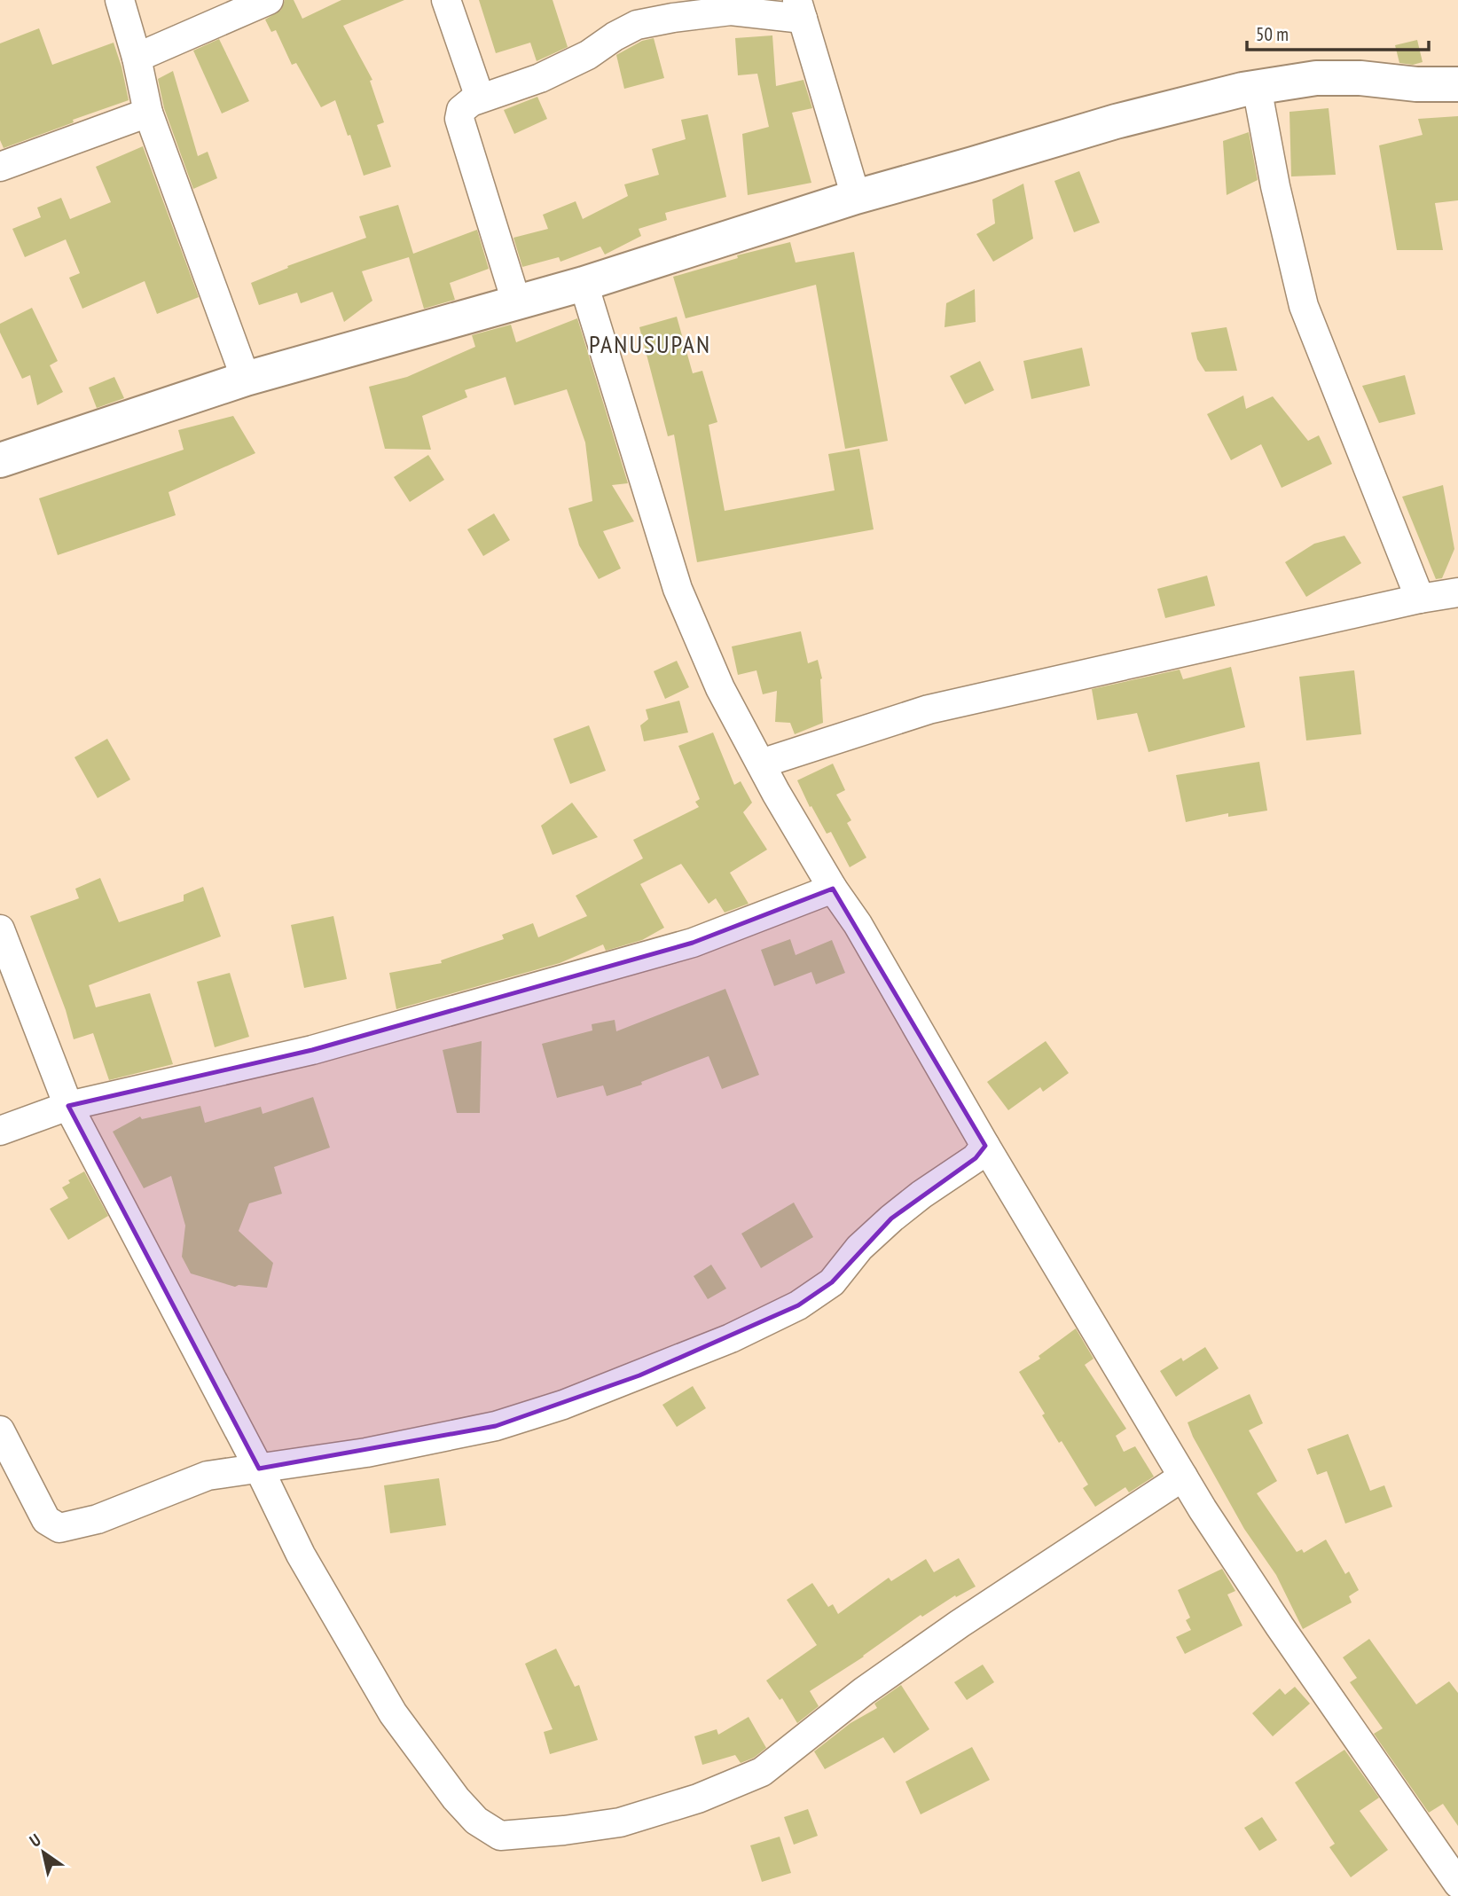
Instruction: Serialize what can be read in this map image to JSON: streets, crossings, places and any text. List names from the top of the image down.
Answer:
{
  "districts": ["PANUSUPAN"],
  "scale_bar": "50 m",
  "north": "top left"
}
